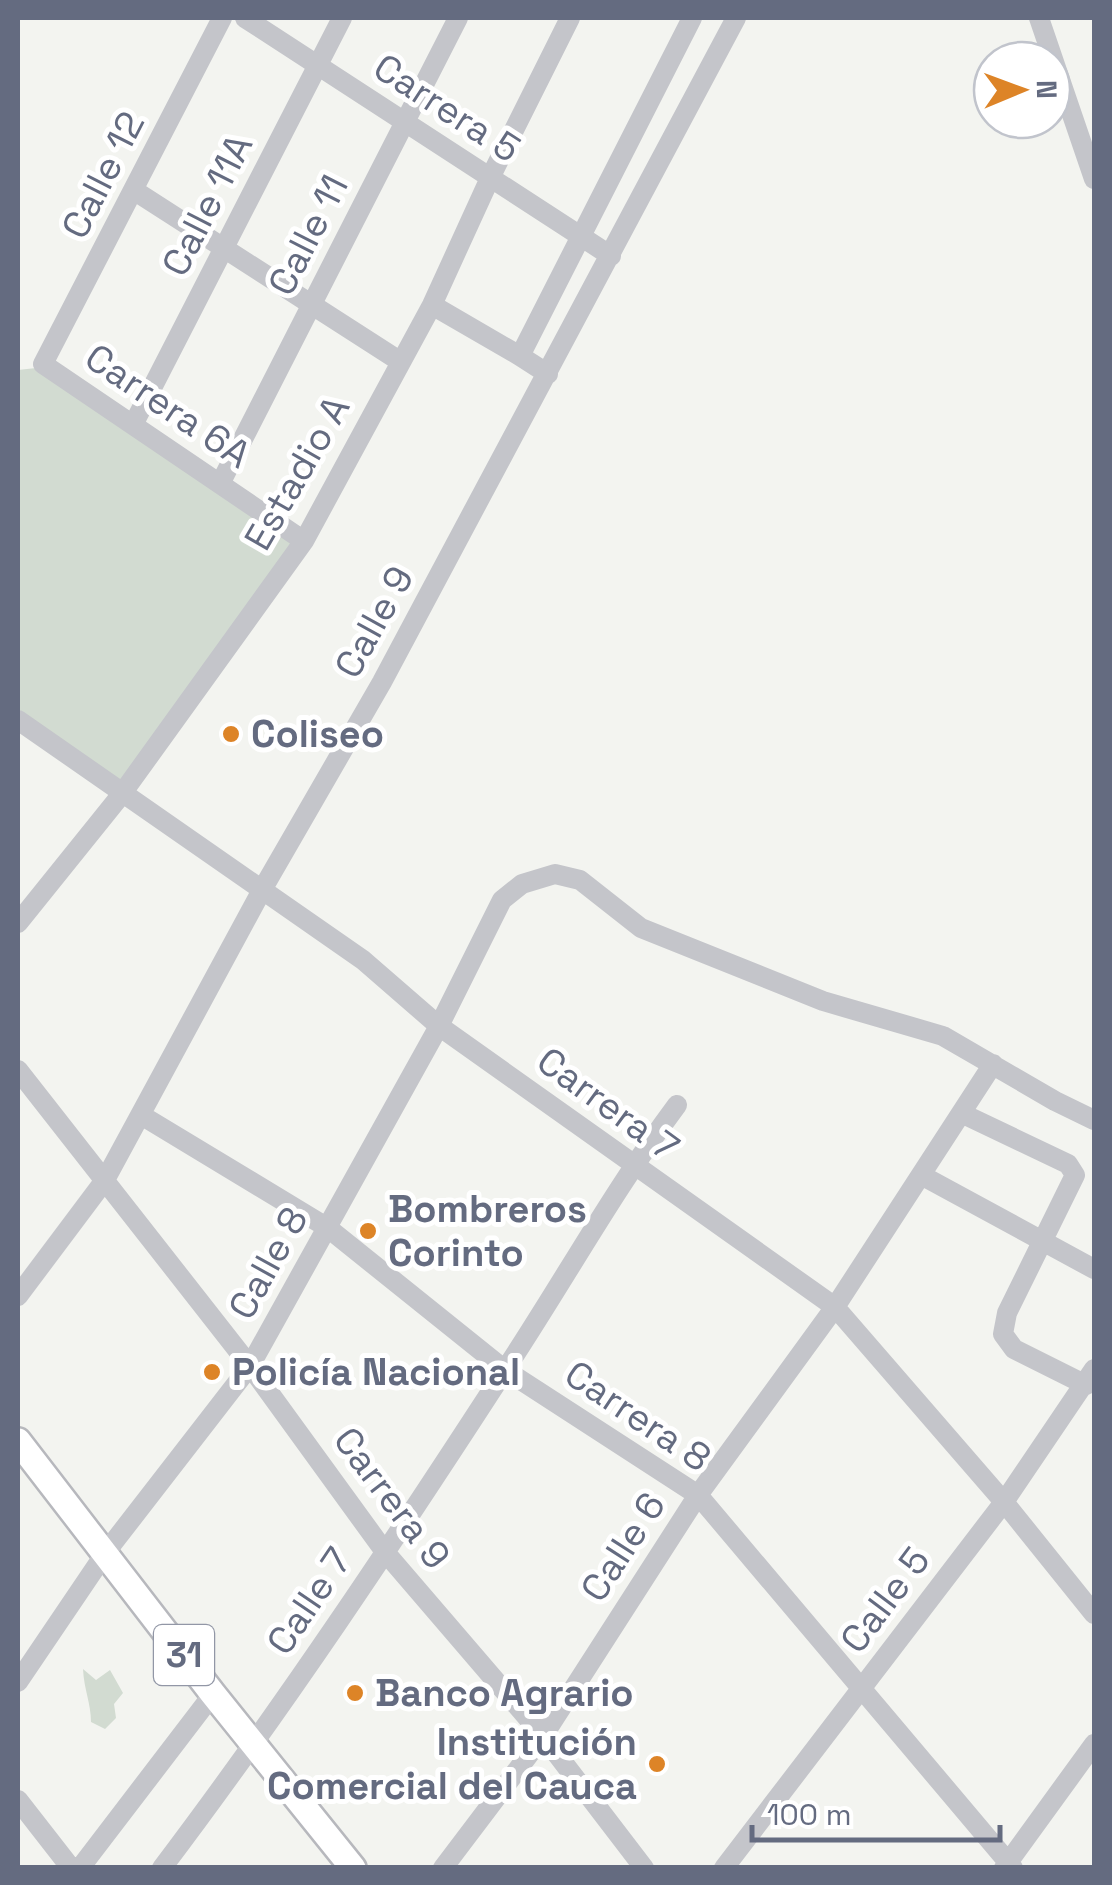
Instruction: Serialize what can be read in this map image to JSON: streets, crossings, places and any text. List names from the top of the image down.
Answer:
{
  "streets": {
    "main road": ["31"],
    "street": [
      "Carrera 5",
      "Calle 12",
      "Calle 11A",
      "Calle 11",
      "Carrera 6A",
      "Estadio A",
      "Calle 9",
      "Carrera 7",
      "Calle 8",
      "Carrera 8",
      "Carrera 9",
      "Calle 6",
      "Calle 5",
      "Calle 7"
    ]
  },
  "crossings": [
    ["Carrera 5", "Calle 11A"],
    ["Carrera 5", "Calle 11"],
    ["Carrera 5", "Estadio A"],
    ["Carrera 5", "Calle 9"],
    ["Calle 12", "Carrera 6A"],
    ["Calle 11A", "Carrera 6A"],
    ["Calle 11", "Carrera 6A"],
    ["Carrera 6A", "Estadio A"],
    ["Estadio A", "Carrera 7"],
    ["Calle 9", "Carrera 7"],
    ["Calle 9", "Carrera 8"],
    ["Calle 9", "Carrera 9"],
    ["Carrera 7", "Calle 8"],
    ["Carrera 7", "Calle 6"],
    ["Carrera 7", "Calle 5"],
    ["Carrera 7", "Calle 7"],
    ["Calle 8", "Carrera 8"],
    ["Calle 8", "Carrera 9"],
    ["Calle 8", "Calle 6"],
    ["Calle 8", "31"],
    ["Carrera 8", "Calle 6"],
    ["Carrera 8", "Calle 5"],
    ["Carrera 8", "Calle 7"],
    ["Carrera 9", "Calle 6"],
    ["Carrera 9", "Calle 7"],
    ["Calle 7", "31"]
  ],
  "places": [
    "Coliseo",
    "Bombreros Corinto",
    "Policía Nacional",
    "Banco Agrario",
    "Institución Comercial del Cauca"
  ],
  "scale_bar": "100 m",
  "north": "right"
}
